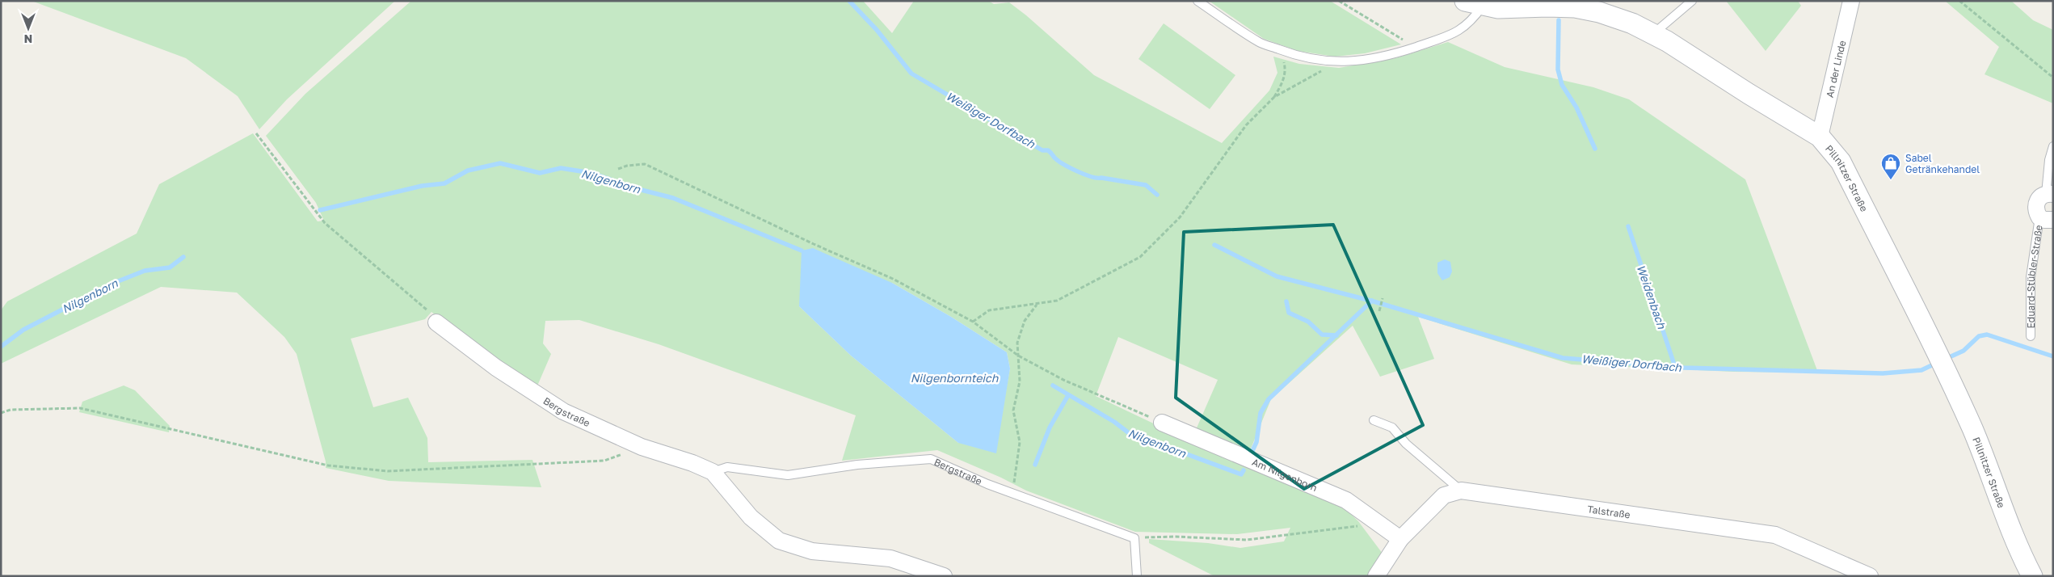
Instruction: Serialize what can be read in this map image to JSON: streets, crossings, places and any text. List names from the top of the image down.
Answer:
{
  "streets": {
    "street": [
      "An der Linde",
      "Pillnitzer Straße",
      "Eduard-Stübler-Straße",
      "Bergstraße",
      "Am Nilgenborn",
      "Talstraße"
    ]
  },
  "crossings": [
    ["An der Linde", "Pillnitzer Straße"],
    ["Am Nilgenborn", "Talstraße"]
  ],
  "water": [
    "Weißiger Dorfbach",
    "Nilgenborn",
    "Weidenbach",
    "Nilgenbornteich"
  ],
  "places": {
    "shop": ["Sabel Getränkehandel"]
  },
  "north": "bottom"
}
